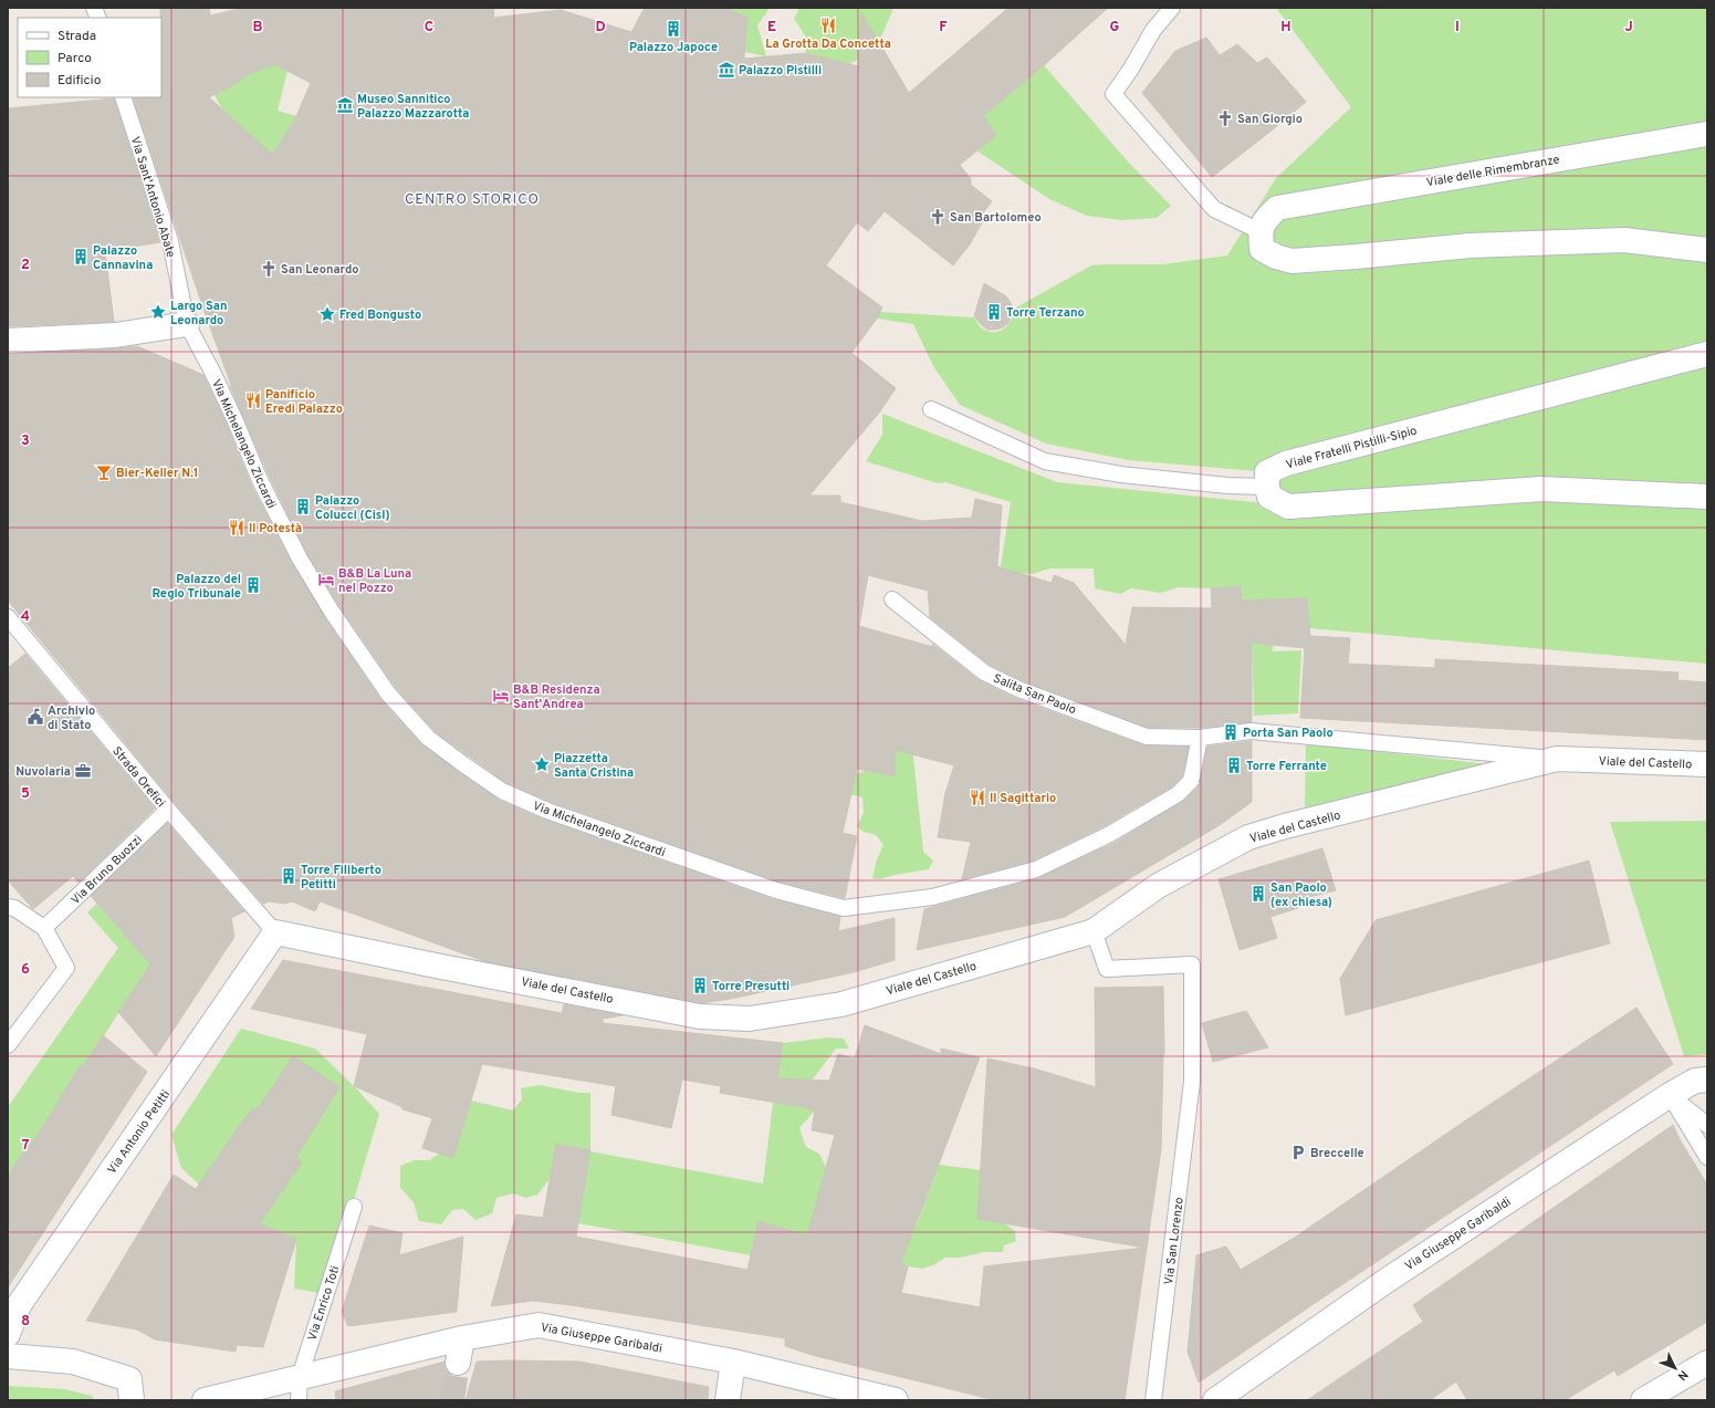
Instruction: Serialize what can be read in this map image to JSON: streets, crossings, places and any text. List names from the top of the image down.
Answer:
{
  "streets": {
    "street": [
      "Viale delle Rimembranze",
      "Viale Fratelli Pistilli-Sipio",
      "Viale del Castello",
      "Via Antonio Petitti",
      "Via Giuseppe Garibaldi"
    ],
    "lane": [
      "Via Sant'Antonio Abate",
      "Via Michelangelo Ziccardi",
      "Salita San Paolo",
      "Strada Orefici",
      "Via Bruno Buozzi",
      "Via San Lorenzo",
      "Via Enrico Toti"
    ]
  },
  "crossings": [
    ["Via Sant'Antonio Abate", "Via Michelangelo Ziccardi"],
    ["Via Michelangelo Ziccardi", "Salita San Paolo"],
    ["Via Michelangelo Ziccardi", "Viale del Castello"],
    ["Salita San Paolo", "Viale del Castello"],
    ["Viale del Castello", "Strada Orefici"],
    ["Viale del Castello", "Via Antonio Petitti"],
    ["Viale del Castello", "Via San Lorenzo"],
    ["Strada Orefici", "Via Bruno Buozzi"],
    ["Strada Orefici", "Via Antonio Petitti"],
    ["Via Giuseppe Garibaldi", "Via Enrico Toti"]
  ],
  "districts": ["CENTRO STORICO"],
  "places": {
    "restaurant": [
      "La Grotta Da Concetta",
      "Panificio Eredi Palazzo",
      "Il Potestà",
      "Il Sagittario"
    ],
    "building": [
      "Palazzo Japoce",
      "Palazzo Cannavina",
      "Torre Terzano",
      "Palazzo Colucci (Cisl)",
      "Palazzo del Regio Tribunale",
      "Porta San Paolo",
      "Torre Ferrante",
      "Torre Filiberto Petitti",
      "San Paolo (ex chiesa)",
      "Torre Presutti"
    ],
    "museum": ["Palazzo Pistilli", "Museo Sannitico Palazzo Mazzarotta"],
    "church": ["San Giorgio", "San Bartolomeo", "San Leonardo"],
    "place": ["Largo San Leonardo", "Fred Bongusto", "Piazzetta Santa Cristina"],
    "bar": ["Bier-Keller N.1"],
    "hotel": ["B&B La Luna nel Pozzo", "B&B Residenza Sant'Andrea"],
    "public building": ["Archivio di Stato"],
    "office": ["Nuvolaria"],
    "parking": ["Breccelle"]
  },
  "legend": ["Strada", "Parco", "Edificio"],
  "north": "bottom right",
  "grid": {
    "columns": [
      "B",
      "C",
      "D",
      "E",
      "F",
      "G",
      "H",
      "I",
      "J"
    ],
    "rows": [
      "2",
      "3",
      "4",
      "5",
      "6",
      "7",
      "8"
    ]
  }
}
